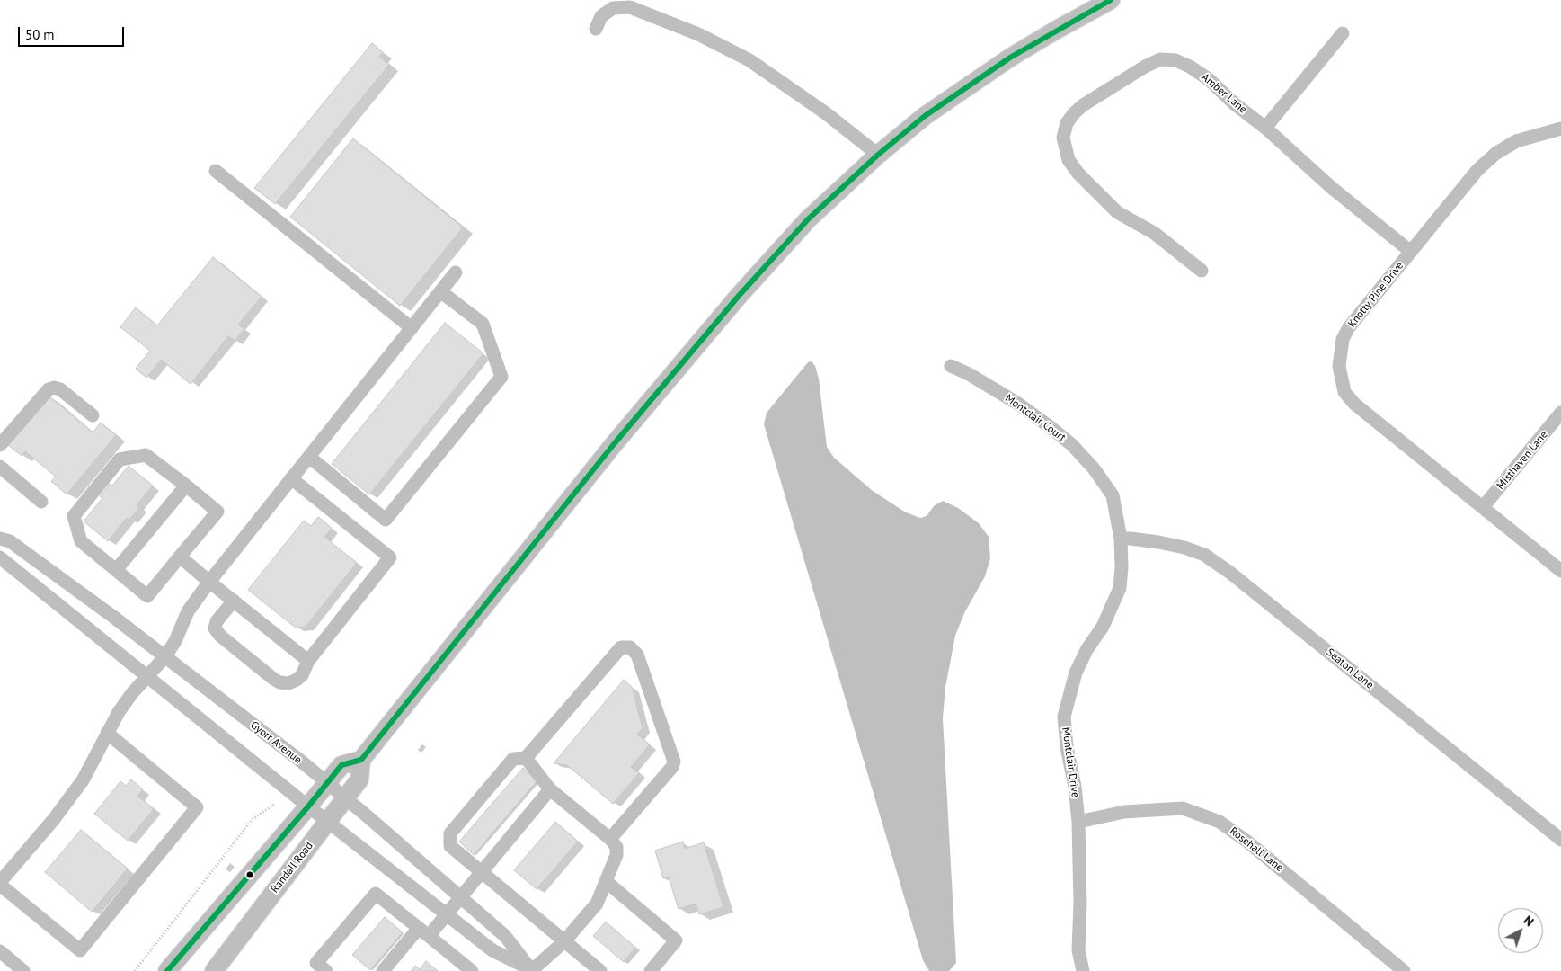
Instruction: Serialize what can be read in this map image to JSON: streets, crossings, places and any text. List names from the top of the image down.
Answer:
{
  "streets": {
    "main road": ["Randall Road"],
    "street": [
      "Amber Lane",
      "Knotty Pine Drive",
      "Montclair Court",
      "Misthaven Lane",
      "Seaton Lane",
      "Gyorr Avenue",
      "Montclair Drive",
      "Rosehall Lane"
    ]
  },
  "crossings": [
    ["Amber Lane", "Knotty Pine Drive"],
    ["Knotty Pine Drive", "Misthaven Lane"],
    ["Montclair Court", "Seaton Lane"],
    ["Montclair Court", "Montclair Drive"],
    ["Seaton Lane", "Montclair Drive"],
    ["Gyorr Avenue", "Randall Road"],
    ["Montclair Drive", "Rosehall Lane"]
  ],
  "scale_bar": "50 m",
  "north": "top right"
}
